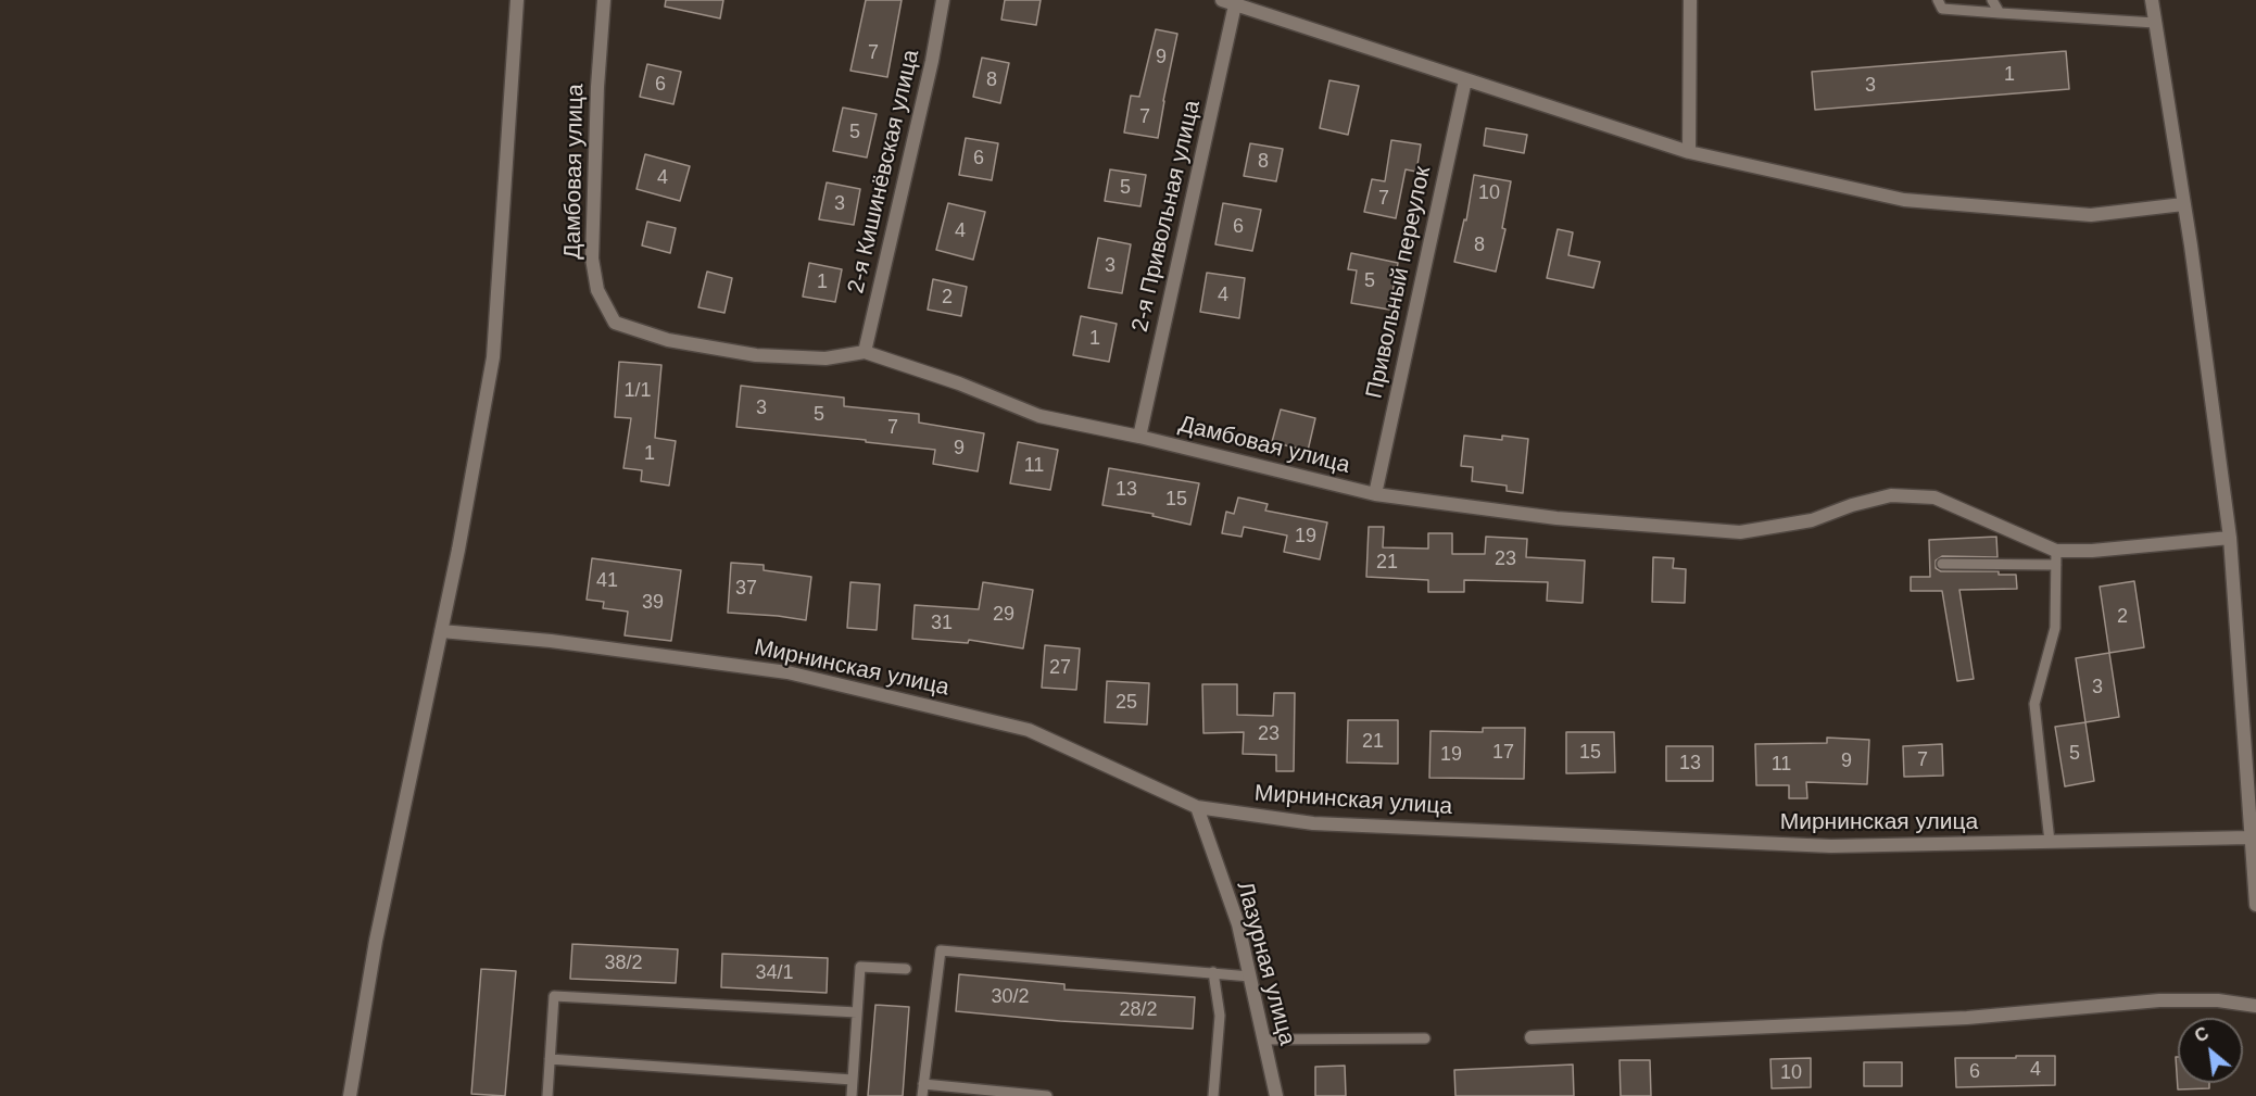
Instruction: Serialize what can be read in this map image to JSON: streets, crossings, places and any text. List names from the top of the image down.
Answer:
{
  "streets": {
    "street": [
      "Дамбовая улица",
      "2-я Кишинёвская улица",
      "2-я Привольная улица",
      "Привольный переулок",
      "Мирнинская улица",
      "Лазурная улица"
    ]
  },
  "crossings": [
    ["Дамбовая улица", "2-я Кишинёвская улица"],
    ["Дамбовая улица", "2-я Привольная улица"],
    ["Дамбовая улица", "Привольный переулок"],
    ["Мирнинская улица", "Лазурная улица"]
  ],
  "house_numbers": [
    "7",
    "9",
    "1",
    "8",
    "6",
    "3",
    "7",
    "5",
    "6",
    "8",
    "4",
    "5",
    "10",
    "7",
    "3",
    "6",
    "4",
    "8",
    "3",
    "5",
    "1",
    "4",
    "2",
    "1",
    "1/1",
    "3",
    "5",
    "7",
    "9",
    "1",
    "11",
    "13",
    "15",
    "19",
    "23",
    "21",
    "41",
    "37",
    "39",
    "29",
    "2",
    "31",
    "27",
    "3",
    "25",
    "23",
    "21",
    "17",
    "15",
    "5",
    "19",
    "7",
    "9",
    "13",
    "11",
    "38/2",
    "34/1",
    "30/2",
    "28/2",
    "4",
    "6",
    "10"
  ],
  "north": "top left"
}
